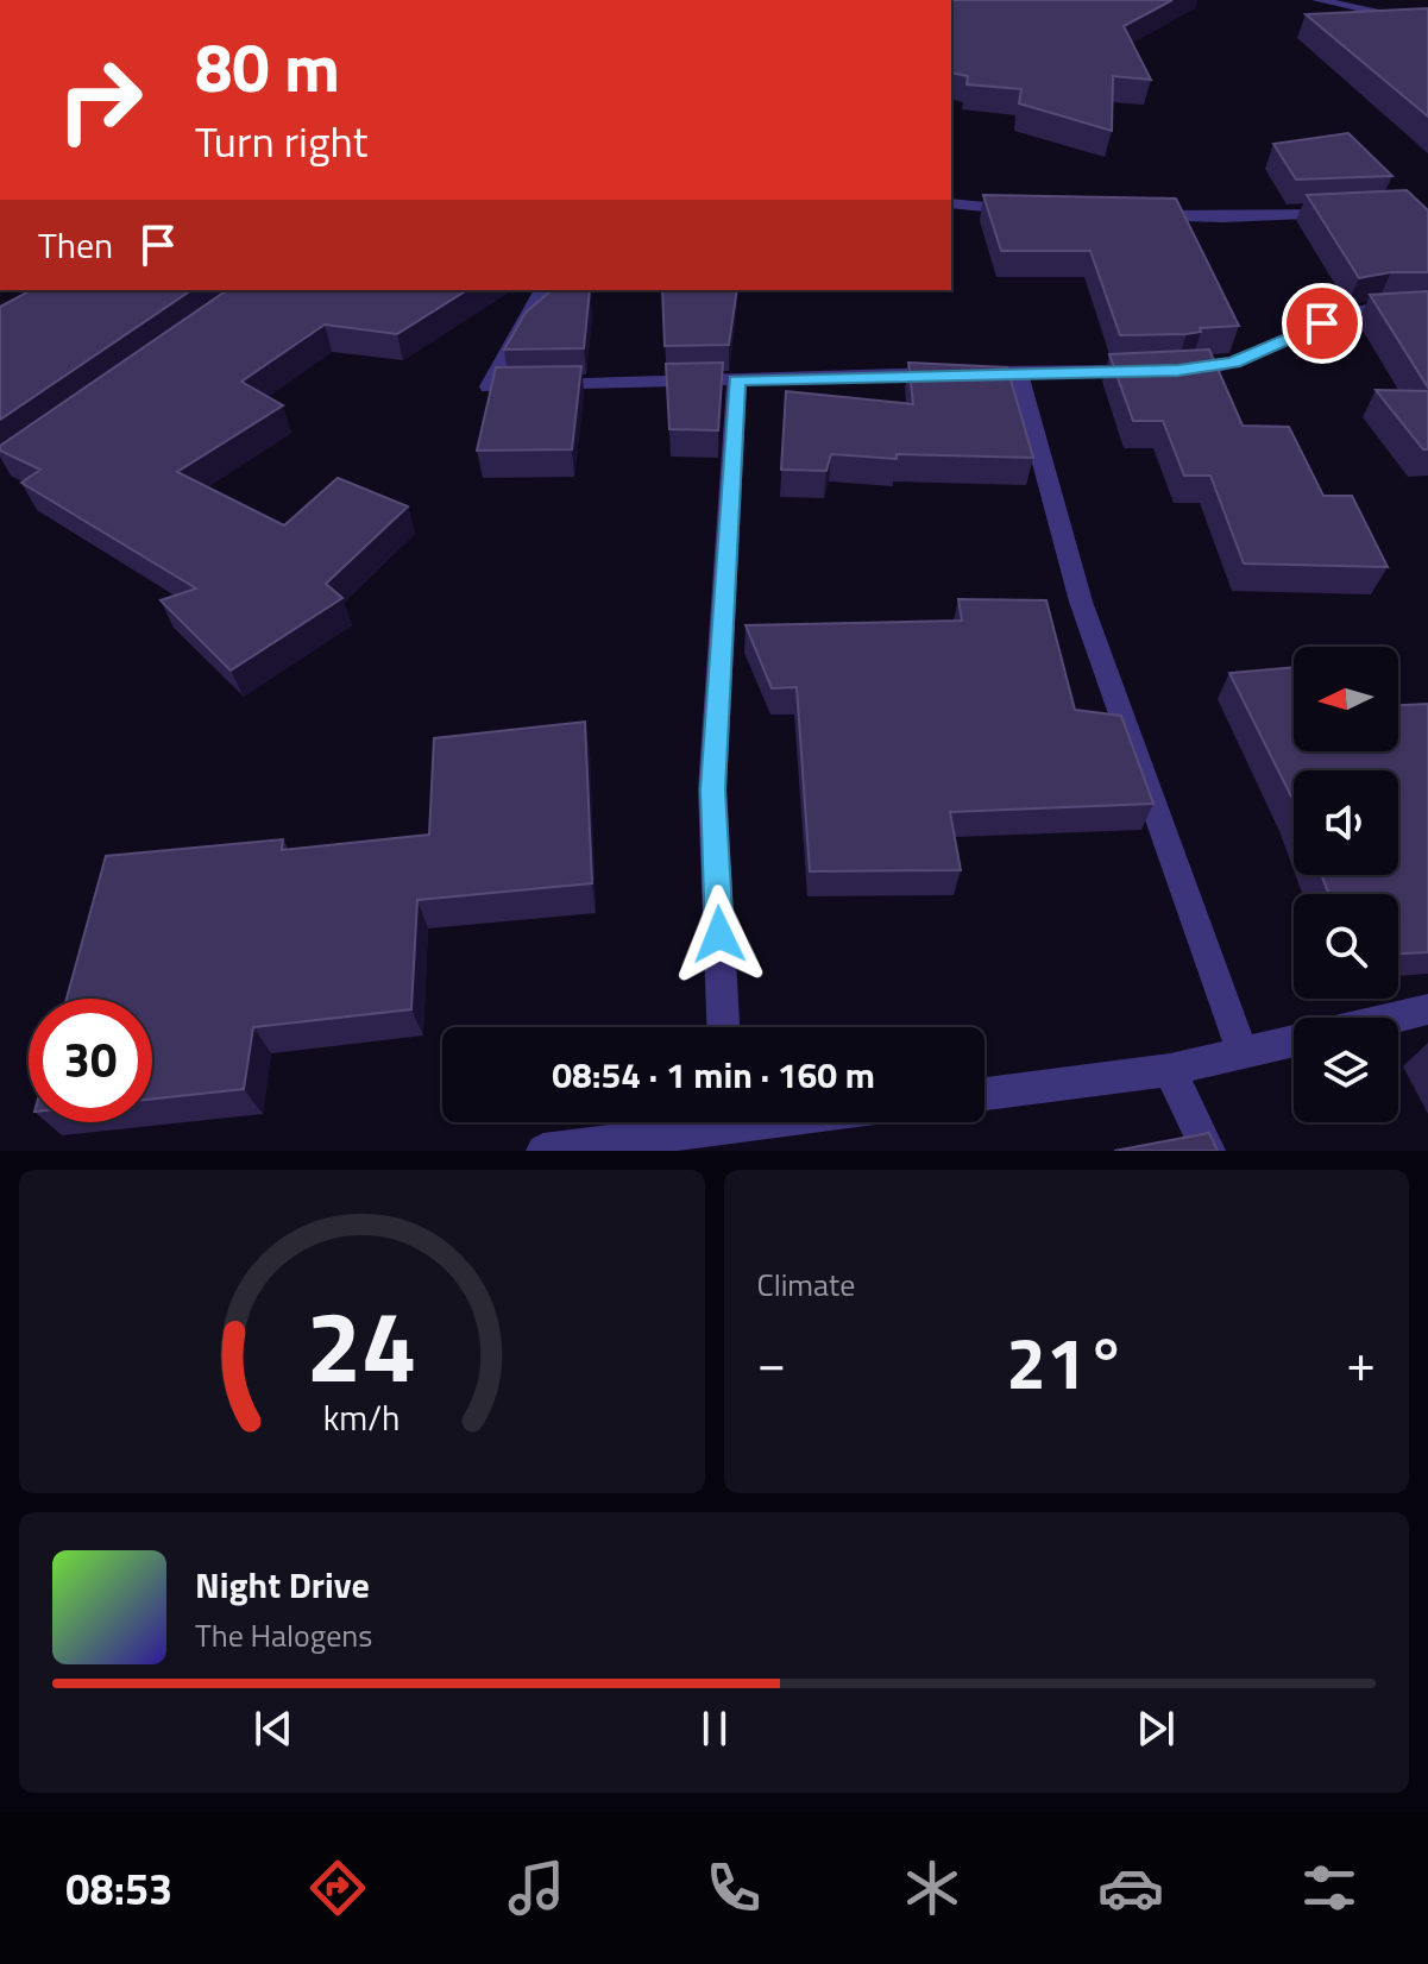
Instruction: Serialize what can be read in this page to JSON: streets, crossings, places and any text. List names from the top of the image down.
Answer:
{
  "north": "left",
  "page": {
    "turn": ["80 m", "Turn right"],
    "then": "Then",
    "limit": "30",
    "trip": "08:54 · 1 min · 160 m",
    "tile": "Climate",
    "heat": ["−", "21°", "+"],
    "song": ["Night Drive", "The Halogens"],
    "tabs": "08:53",
    "gauge": ["24", "km/h"]
  }
}
